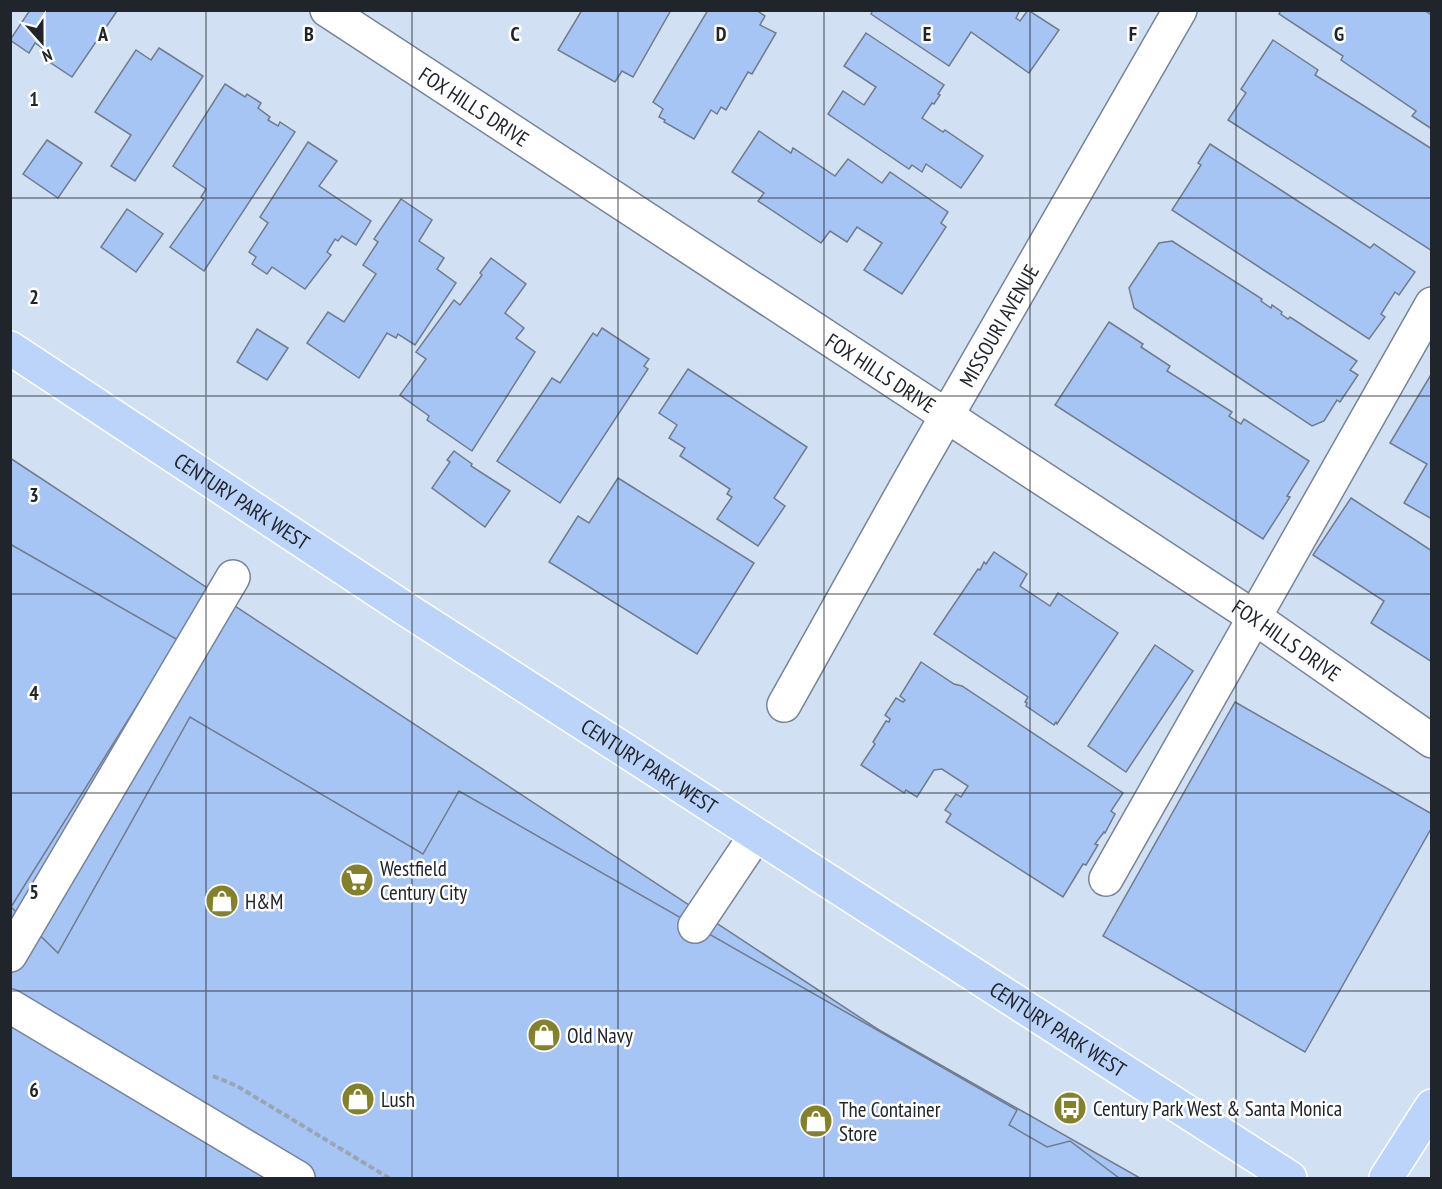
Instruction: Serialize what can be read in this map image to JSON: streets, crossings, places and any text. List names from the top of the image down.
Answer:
{
  "streets": {
    "main road": ["CENTURY PARK WEST"],
    "street": ["FOX HILLS DRIVE", "MISSOURI AVENUE"]
  },
  "crossings": [
    ["FOX HILLS DRIVE", "MISSOURI AVENUE"]
  ],
  "places": {
    "supermarket": ["Westfield Century City"],
    "shop": [
      "H&M",
      "Old Navy",
      "Lush",
      "The Container Store"
    ],
    "bus stop": ["Century Park West & Santa Monica"]
  },
  "north": "bottom",
  "grid": {
    "columns": [
      "A",
      "B",
      "C",
      "D",
      "E",
      "F",
      "G"
    ],
    "rows": [
      "1",
      "2",
      "3",
      "4",
      "5",
      "6"
    ]
  }
}
